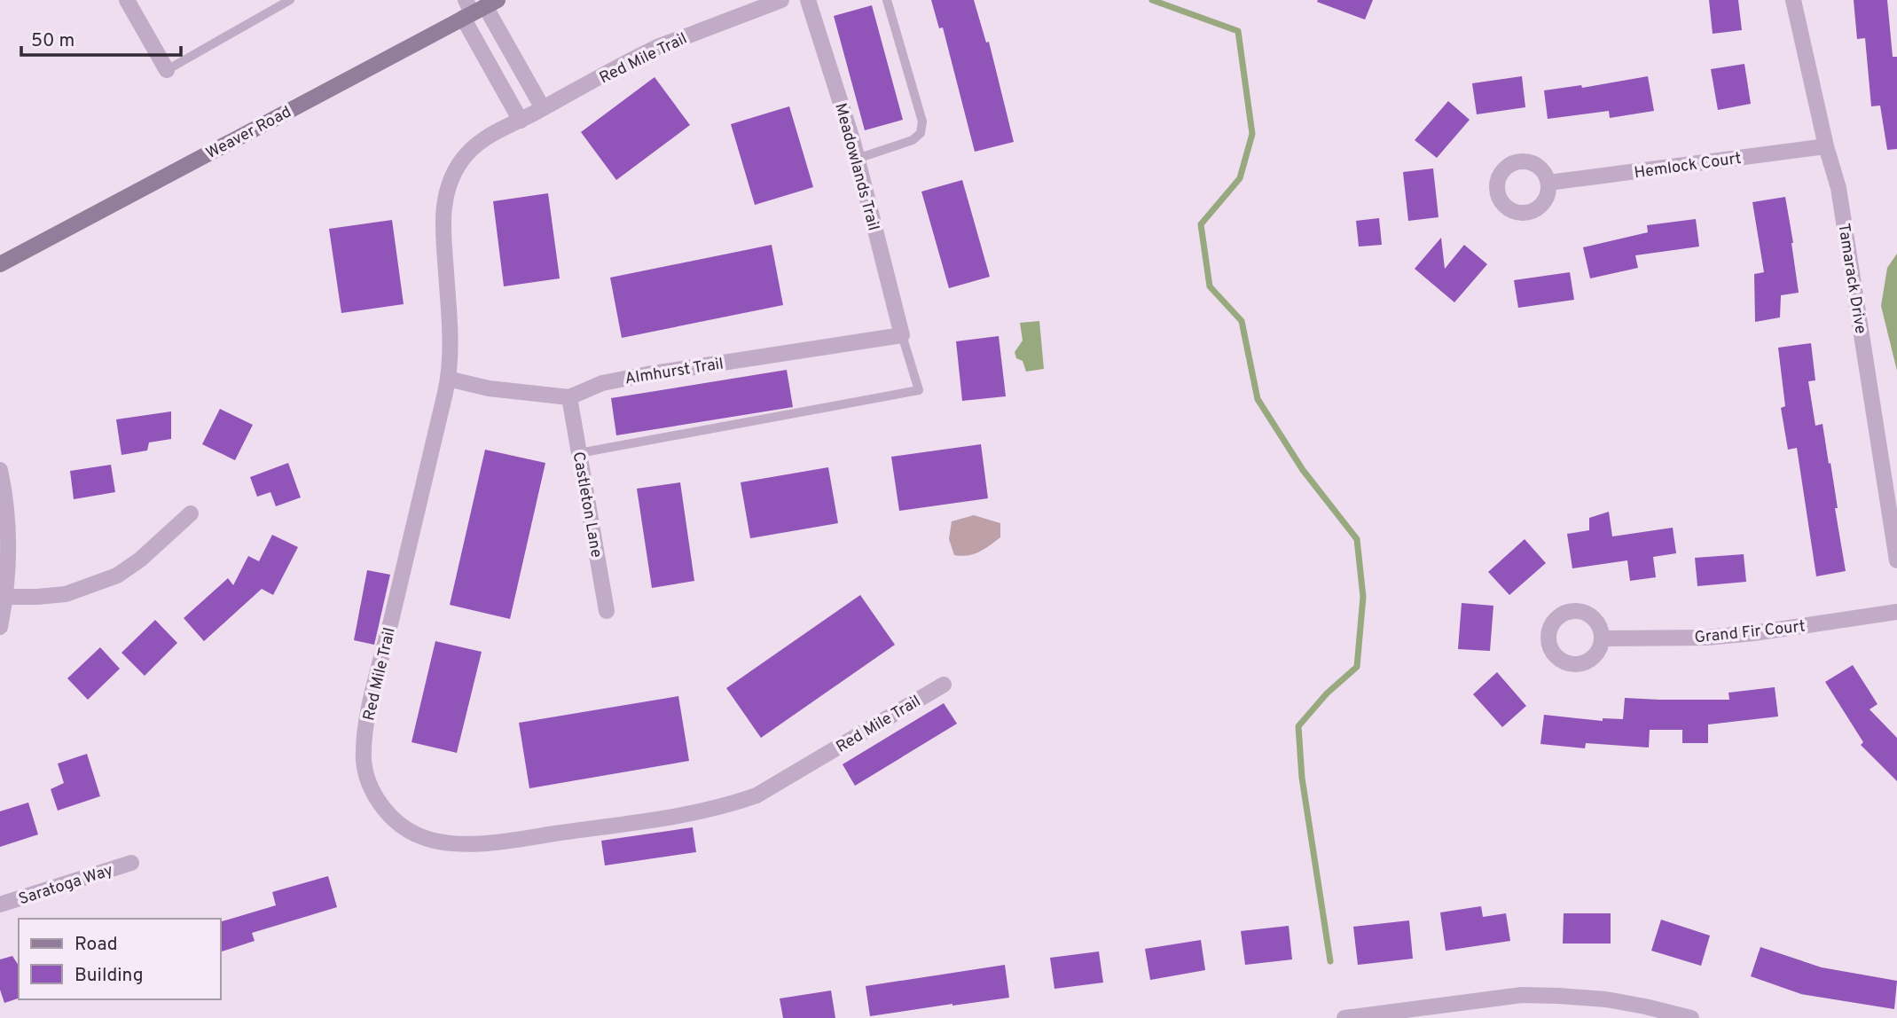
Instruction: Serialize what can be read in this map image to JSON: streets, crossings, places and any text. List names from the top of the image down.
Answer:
{
  "streets": {
    "main road": ["Weaver Road"],
    "street": [
      "Red Mile Trail",
      "Hemlock Court",
      "Meadowlands Trail",
      "Tamarack Drive",
      "Almhurst Trail",
      "Castleton Lane",
      "Grand Fir Court",
      "Saratoga Way"
    ]
  },
  "crossings": [
    ["Red Mile Trail", "Almhurst Trail"],
    ["Hemlock Court", "Tamarack Drive"],
    ["Meadowlands Trail", "Almhurst Trail"],
    ["Almhurst Trail", "Castleton Lane"]
  ],
  "legend": ["Road", "Building"],
  "scale_bar": "50 m"
}
